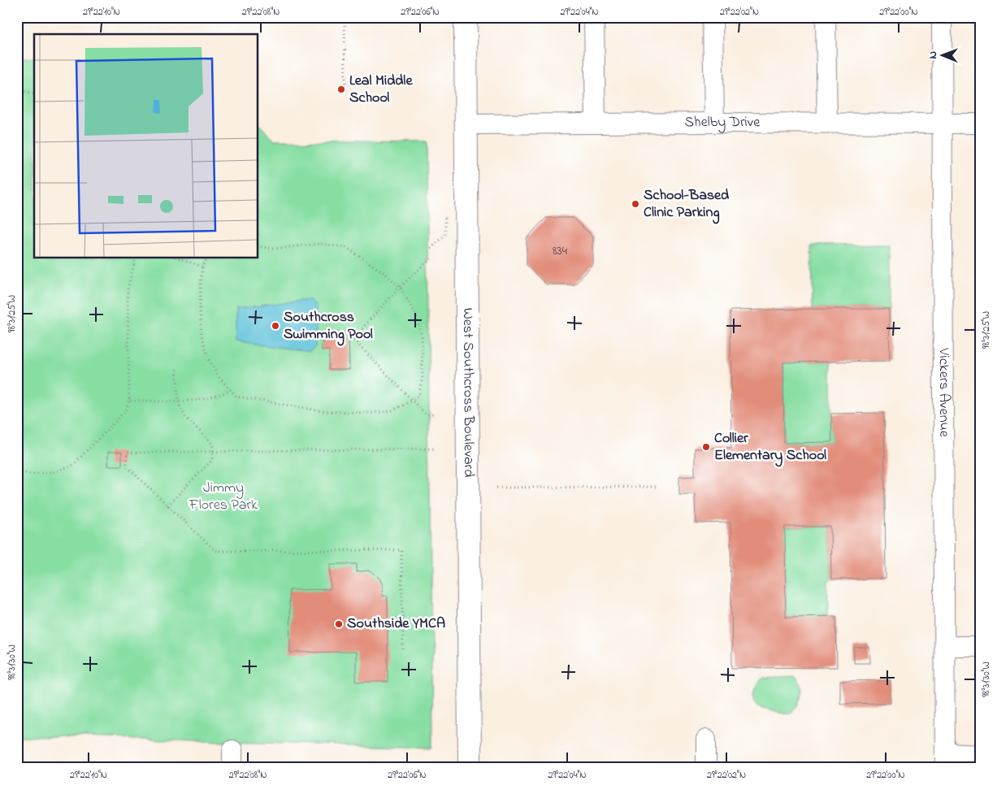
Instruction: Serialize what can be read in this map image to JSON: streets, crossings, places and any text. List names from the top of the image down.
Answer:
{
  "streets": {
    "main road": ["West Southcross Boulevard"],
    "street": ["Shelby Drive", "Vickers Avenue"]
  },
  "crossings": [
    ["Shelby Drive", "West Southcross Boulevard"],
    ["Shelby Drive", "Vickers Avenue"]
  ],
  "parks": ["Jimmy Flores Park"],
  "places": [
    "Leal Middle School",
    "School-Based Clinic Parking",
    "Southcross Swimming Pool",
    "Collier Elementary School",
    "Southside YMCA"
  ],
  "house_numbers": ["834"],
  "north": "left",
  "coordinates": [
    "29°22'10\"N",
    "29°22'08\"N",
    "29°22'06\"N",
    "29°22'04\"N",
    "29°22'02\"N",
    "29°22'00\"N",
    "98°31'25\"W",
    "98°31'30\"W"
  ]
}
